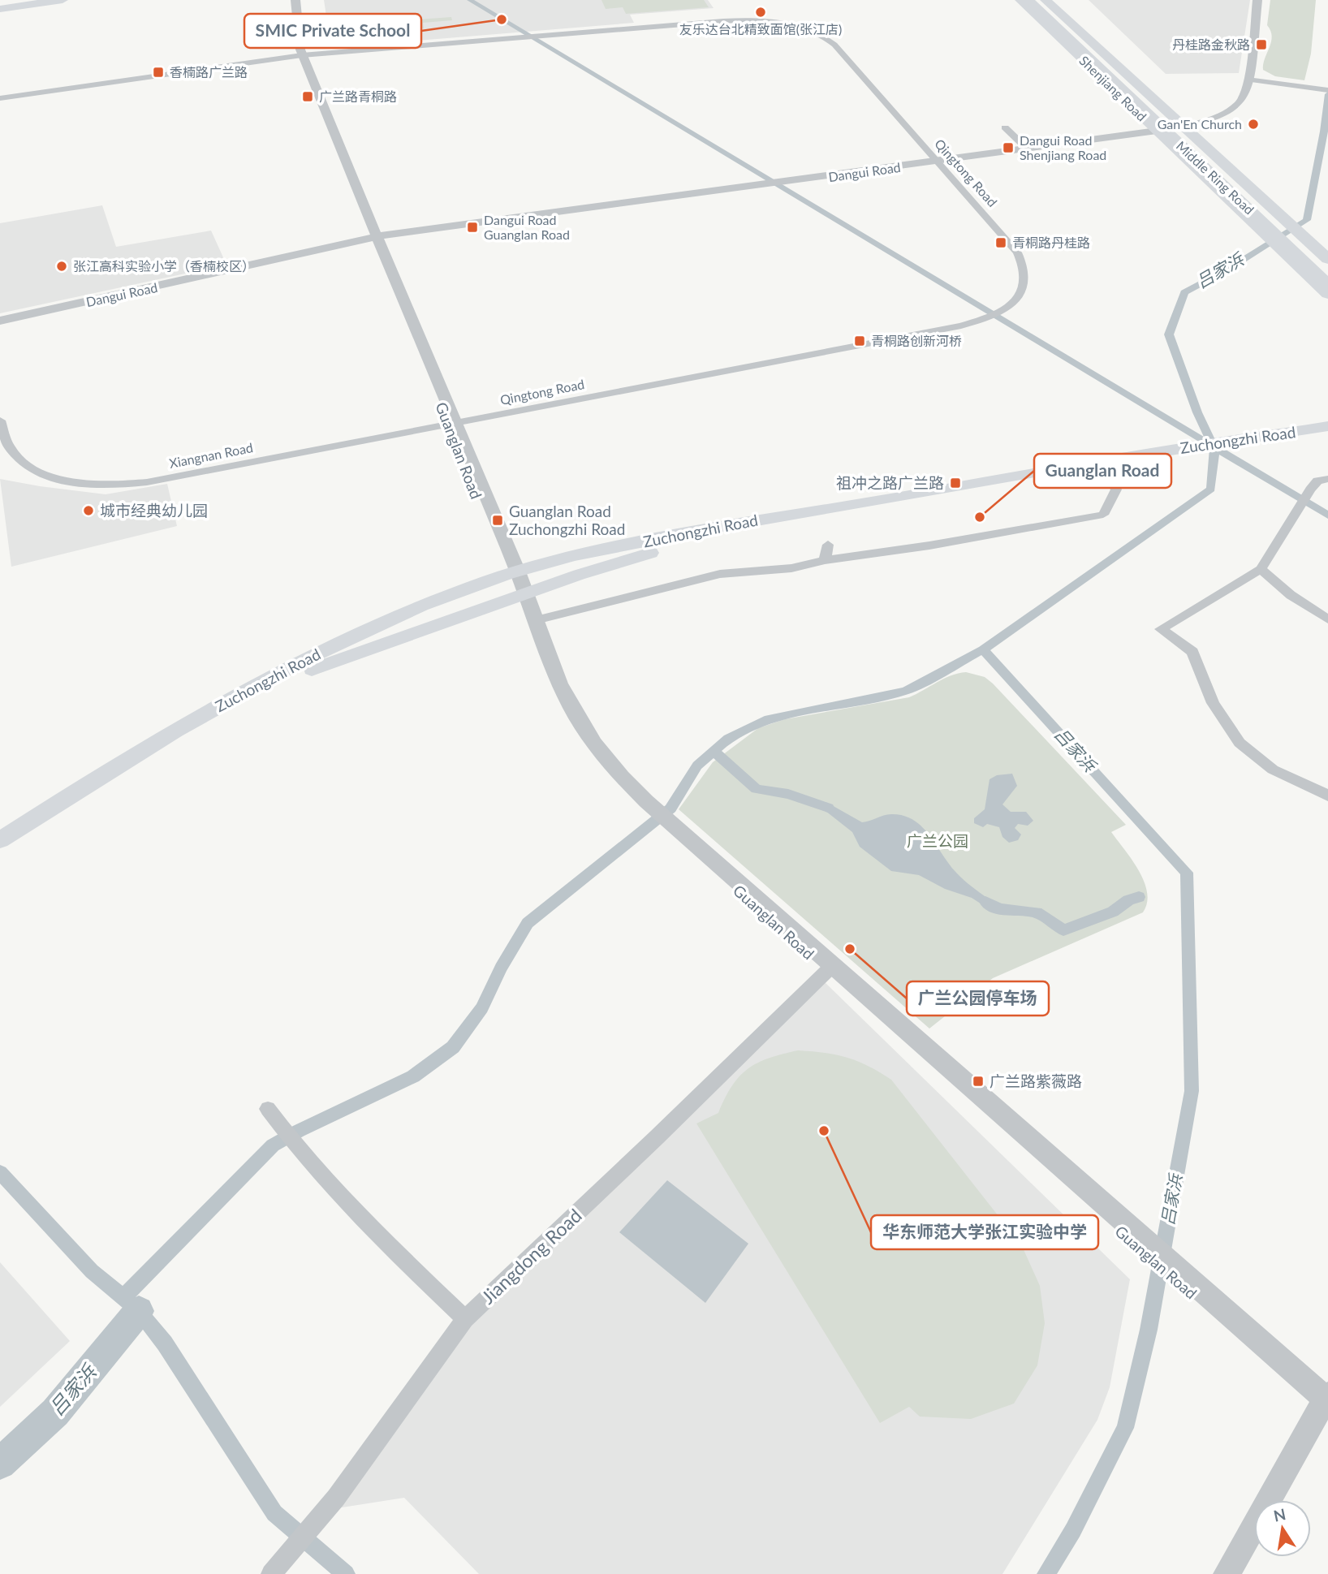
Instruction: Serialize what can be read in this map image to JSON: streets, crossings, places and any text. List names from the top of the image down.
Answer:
{
  "streets": {
    "highway": ["Middle Ring Road"],
    "main road": ["Shenjiang Road", "Zuchongzhi Road"],
    "street": [
      "Dangui Road",
      "Qingtong Road",
      "Guanglan Road",
      "Xiangnan Road",
      "Jiangdong Road"
    ]
  },
  "crossings": [
    ["Shenjiang Road", "Dangui Road"],
    ["Shenjiang Road", "Middle Ring Road"],
    ["Dangui Road", "Qingtong Road"],
    ["Dangui Road", "Middle Ring Road"],
    ["Dangui Road", "Guanglan Road"],
    ["Qingtong Road", "Guanglan Road"],
    ["Qingtong Road", "Xiangnan Road"],
    ["Zuchongzhi Road", "Guanglan Road"],
    ["Guanglan Road", "Xiangnan Road"],
    ["Guanglan Road", "Jiangdong Road"]
  ],
  "water": ["吕家浜"],
  "parks": ["广兰公园"],
  "places": {
    "other": [
      "友乐达台北精致面馆(张江店)",
      "SMIC Private School",
      "Gan'En Church",
      "张江高科实验小学（香楠校区）",
      "城市经典幼儿园",
      "Guanglan Road",
      "广兰公园停车场",
      "华东师范大学张江实验中学"
    ],
    "transit": [
      "丹桂路金秋路",
      "香楠路广兰路",
      "广兰路青桐路",
      "Dangui Road Shenjiang Road",
      "Dangui Road Guanglan Road",
      "青桐路丹桂路",
      "青桐路创新河桥",
      "祖冲之路广兰路",
      "Guanglan Road Zuchongzhi Road",
      "广兰路紫薇路"
    ]
  },
  "north": "top"
}
